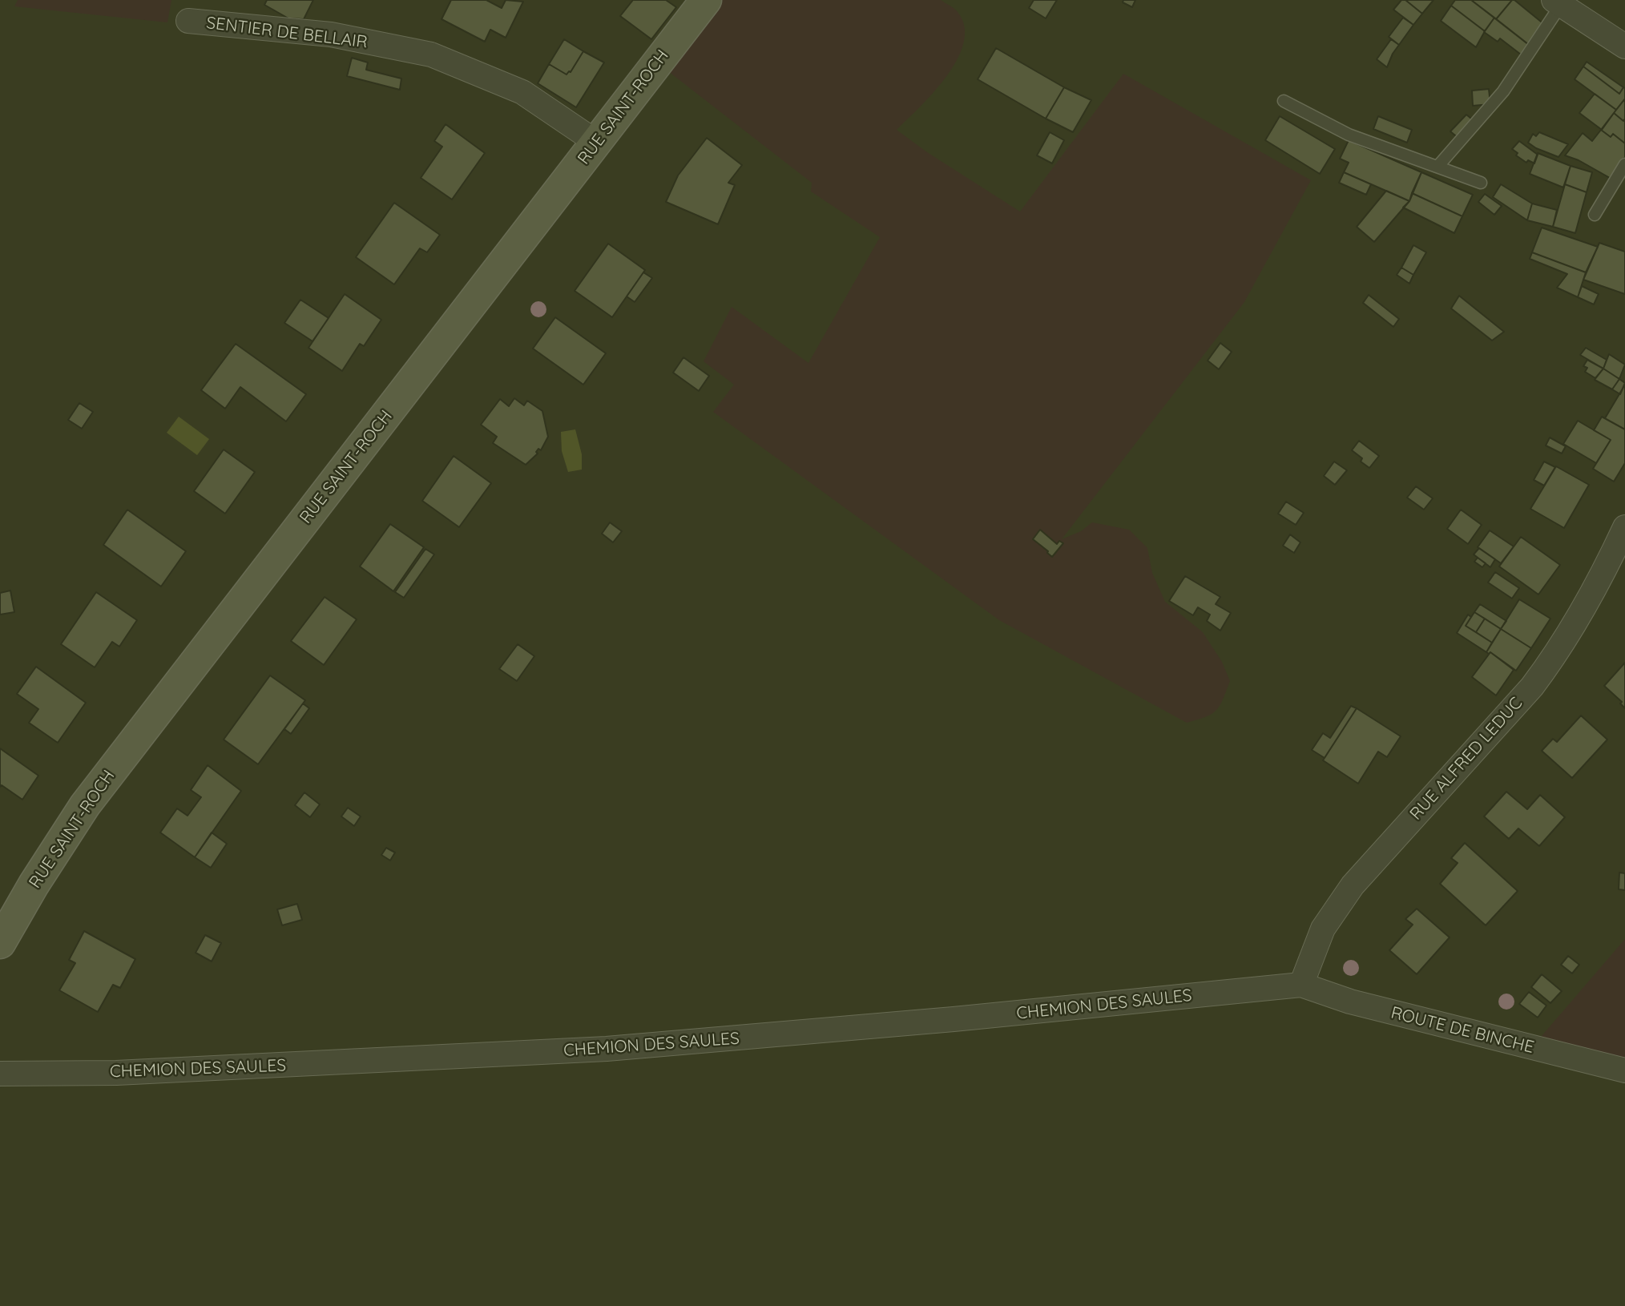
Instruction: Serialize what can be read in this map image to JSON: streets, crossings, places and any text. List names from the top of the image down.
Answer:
{
  "streets": {
    "street": [
      "SENTIER DE BELLAIR",
      "RUE SAINT-ROCH",
      "RUE ALFRED LEDUC",
      "CHEMION DES SAULES",
      "ROUTE DE BINCHE"
    ]
  },
  "crossings": [
    ["SENTIER DE BELLAIR", "RUE SAINT-ROCH"],
    ["RUE ALFRED LEDUC", "CHEMION DES SAULES"],
    ["RUE ALFRED LEDUC", "ROUTE DE BINCHE"],
    ["CHEMION DES SAULES", "ROUTE DE BINCHE"]
  ]
}
